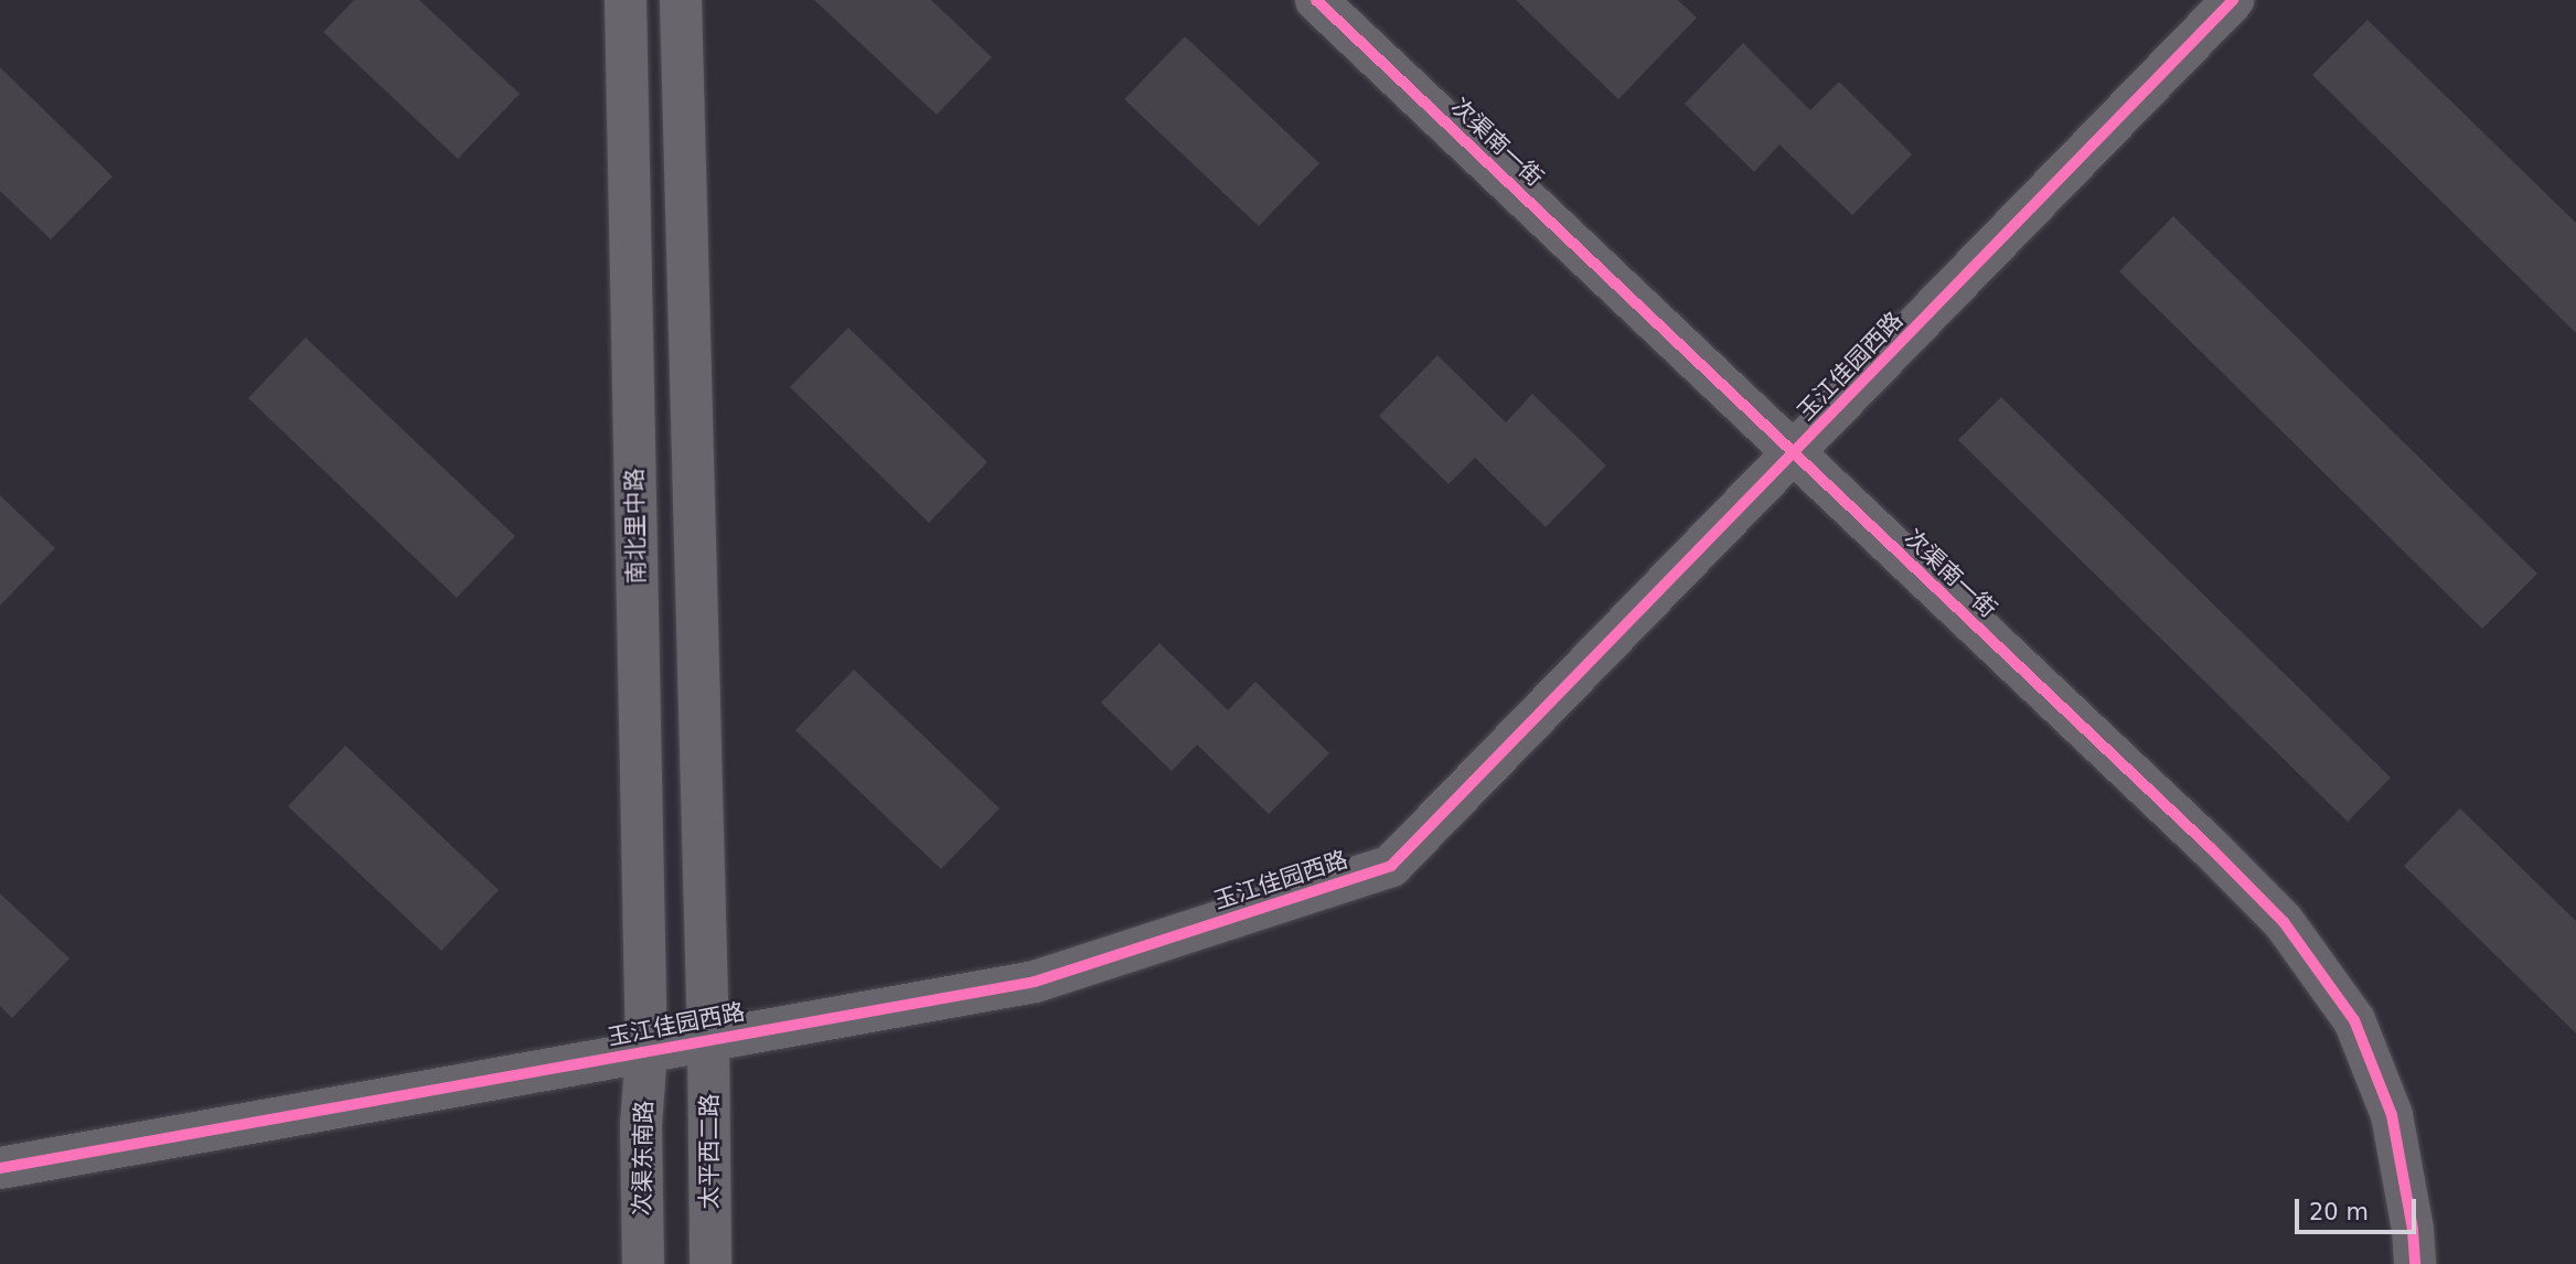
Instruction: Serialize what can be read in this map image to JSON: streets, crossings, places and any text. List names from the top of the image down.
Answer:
{
  "streets": {
    "street": [
      "次渠南一街",
      "玉江佳园西路",
      "南北里中路",
      "太平西二路",
      "次渠东南路"
    ]
  },
  "crossings": [
    ["次渠南一街", "玉江佳园西路"],
    ["玉江佳园西路", "南北里中路"],
    ["玉江佳园西路", "太平西二路"],
    ["玉江佳园西路", "次渠东南路"],
    ["南北里中路", "次渠东南路"]
  ],
  "scale_bar": "20 m"
}
